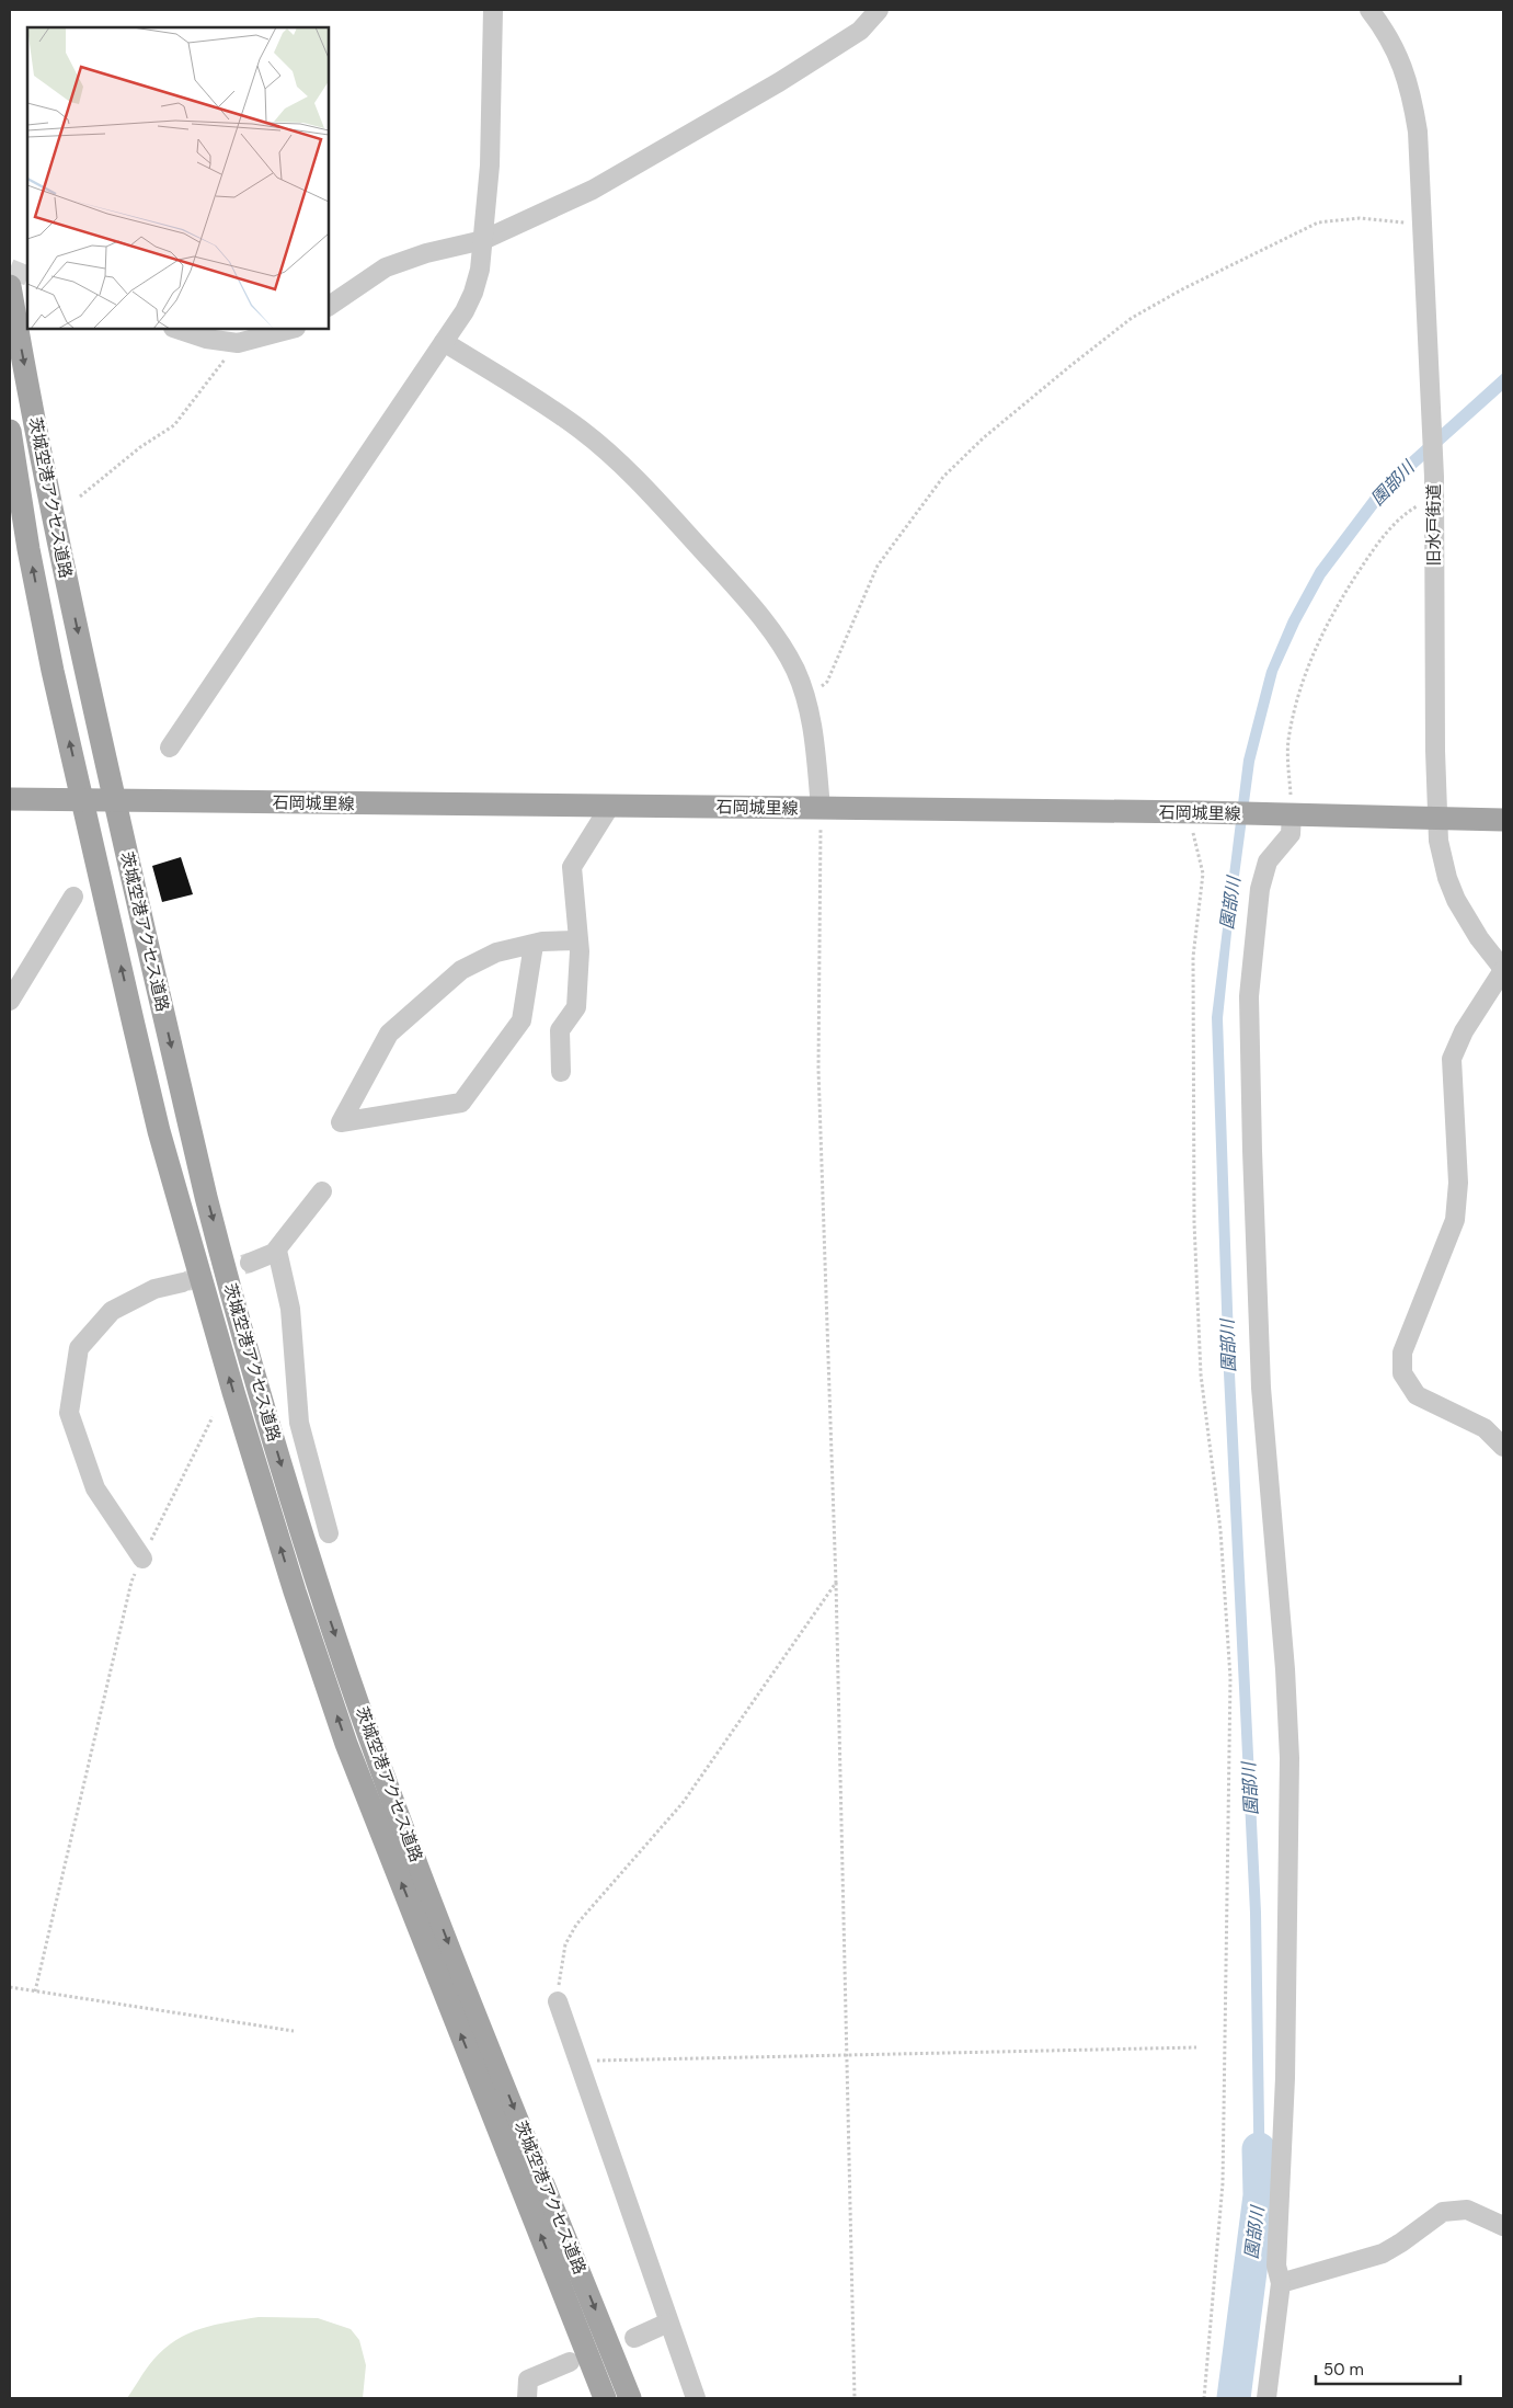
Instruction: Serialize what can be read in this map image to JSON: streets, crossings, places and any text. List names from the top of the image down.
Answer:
{
  "streets": {
    "main road": ["茨城空港アクセス道路", "石岡城里線"],
    "street": ["旧水戸街道"]
  },
  "crossings": [
    ["茨城空港アクセス道路", "石岡城里線"],
    ["旧水戸街道", "石岡城里線"]
  ],
  "water": ["園部川"],
  "scale_bar": "50 m"
}
